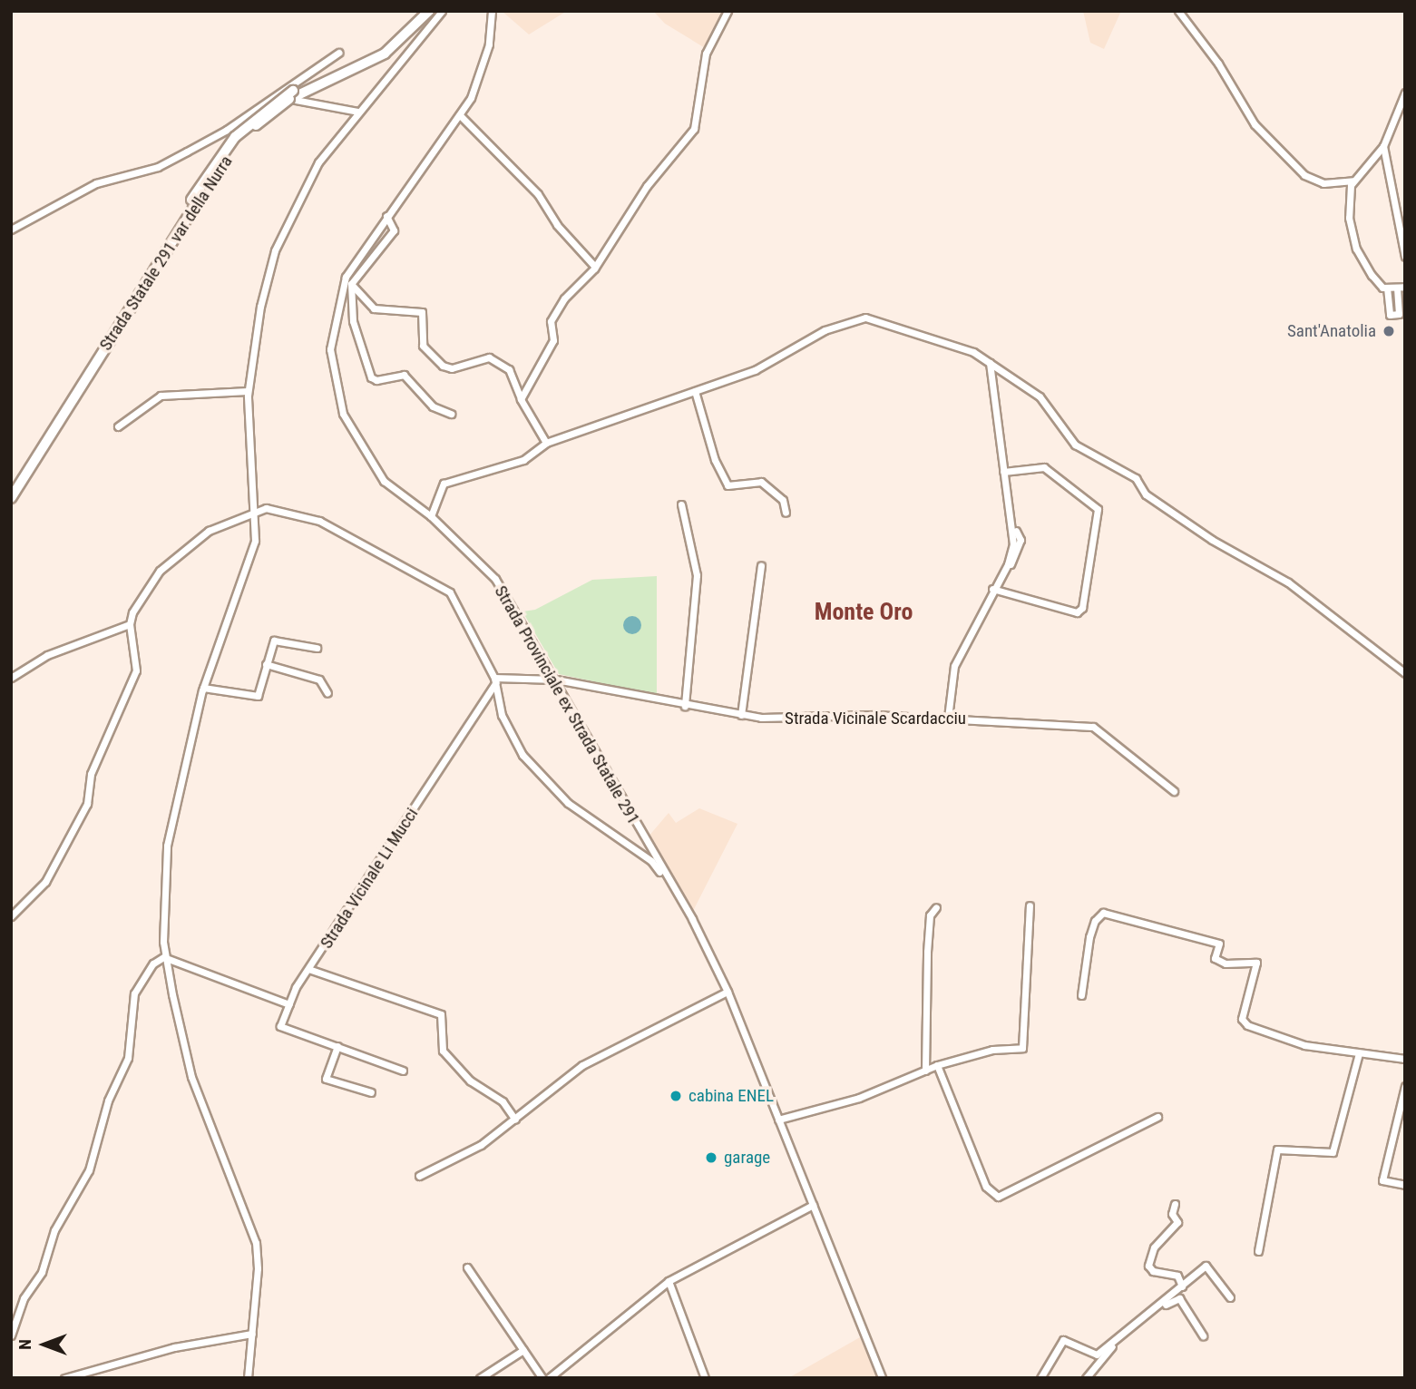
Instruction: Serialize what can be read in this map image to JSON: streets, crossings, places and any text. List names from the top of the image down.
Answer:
{
  "streets": {
    "highway": ["Strada Statale 291 var della Nurra"],
    "street": ["Strada Provinciale ex Strada Statale 291", "Strada Vicinale Scardacciu", "Strada Vicinale Li Mucci"]
  },
  "crossings": [
    ["Strada Provinciale ex Strada Statale 291", "Strada Vicinale Scardacciu"],
    ["Strada Vicinale Scardacciu", "Strada Vicinale Li Mucci"]
  ],
  "districts": ["Monte Oro"],
  "places": ["Sant'Anatolia", "cabina ENEL", "garage"],
  "north": "left"
}
